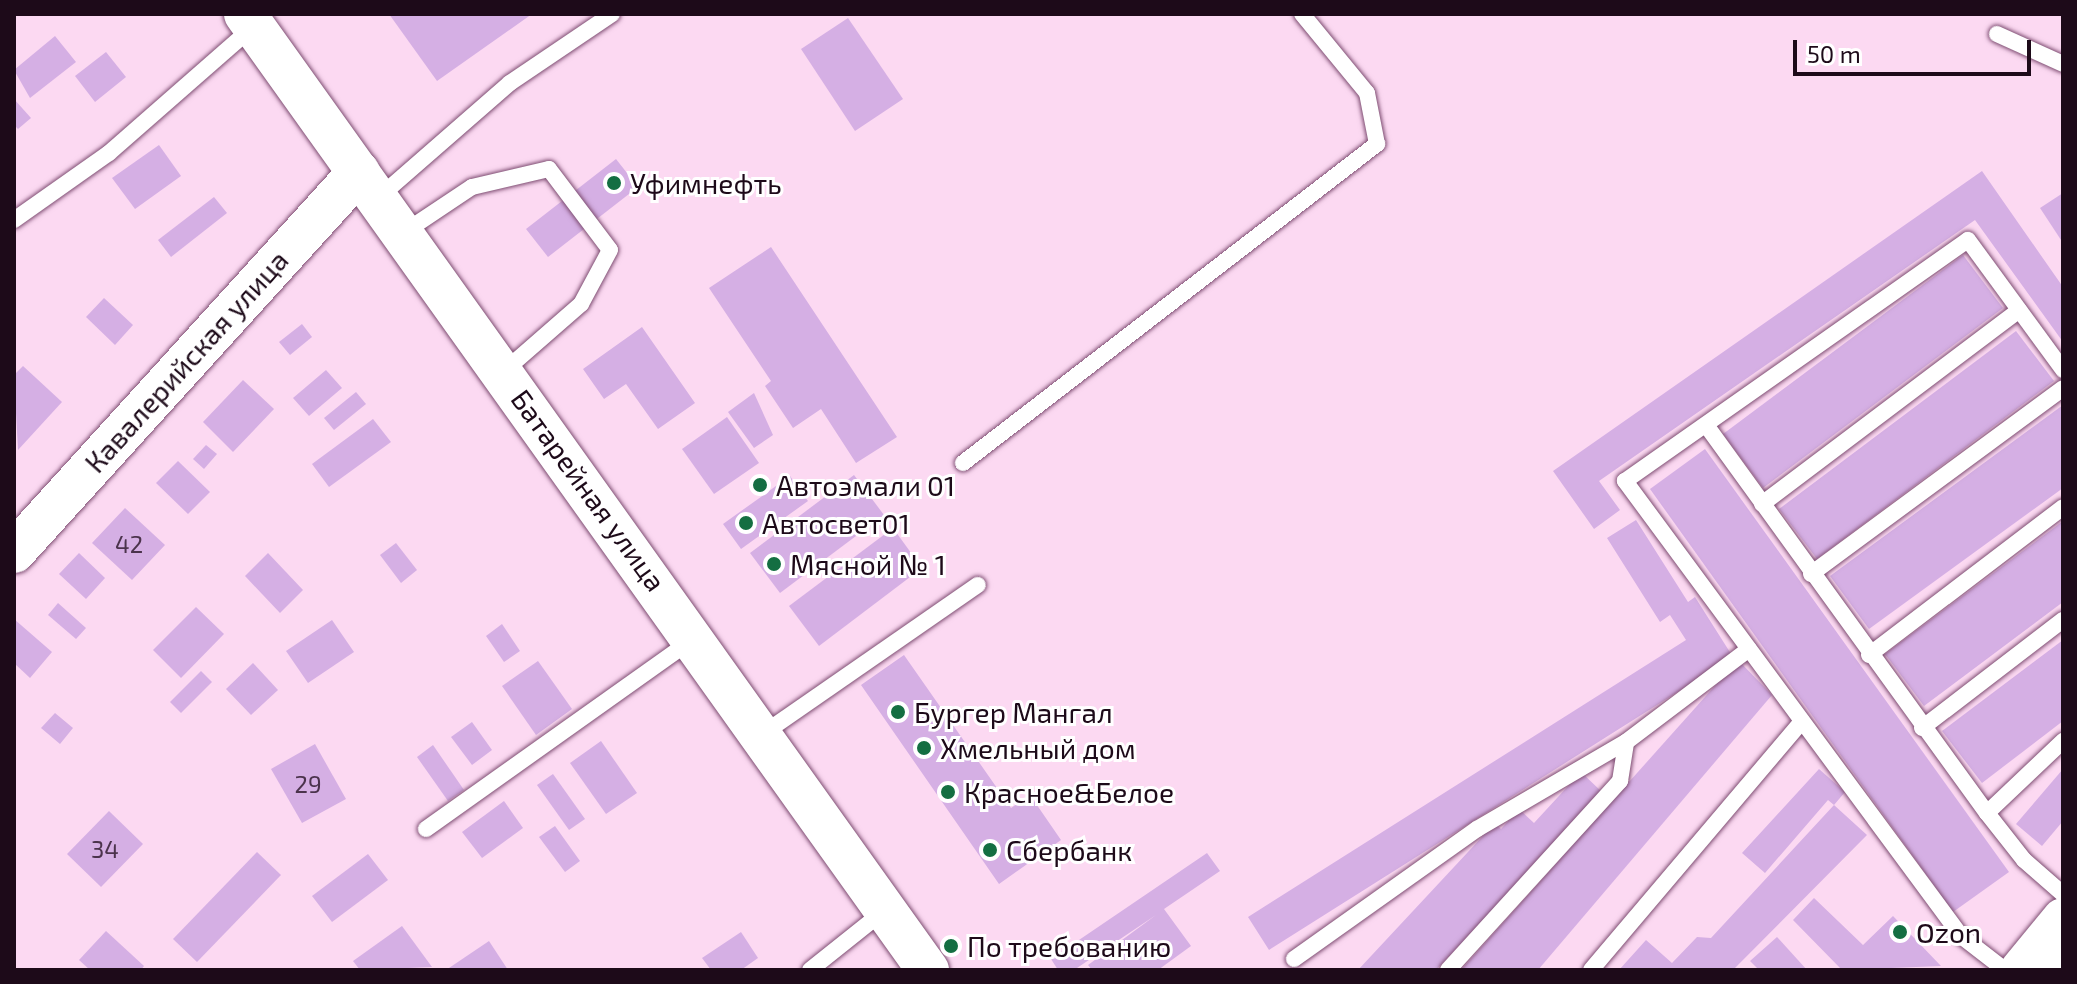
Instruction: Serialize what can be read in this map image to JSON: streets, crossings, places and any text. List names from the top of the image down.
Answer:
{
  "streets": {
    "main road": ["Кавалерийская улица", "Батарейная улица"]
  },
  "crossings": [
    ["Кавалерийская улица", "Батарейная улица"]
  ],
  "places": [
    "Уфимнефть",
    "Автоэмали 01",
    "Автосвет01",
    "Мясной № 1",
    "Бургер Мангал",
    "Хмельный дом",
    "Красное&Белое",
    "Сбербанк",
    "Ozon",
    "По требованию"
  ],
  "house_numbers": ["42", "29", "34"],
  "scale_bar": "50 m"
}
